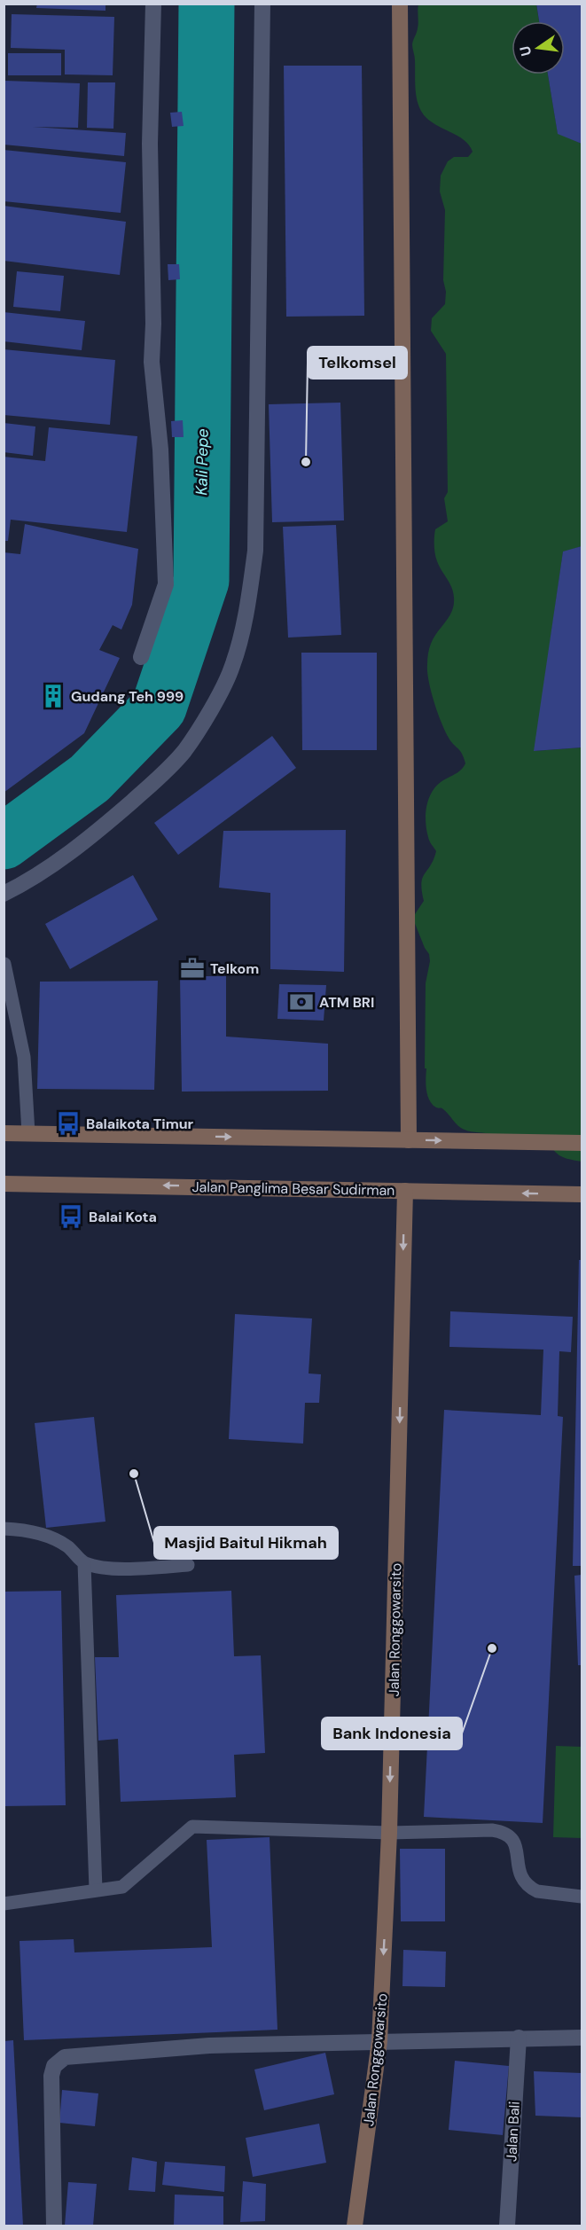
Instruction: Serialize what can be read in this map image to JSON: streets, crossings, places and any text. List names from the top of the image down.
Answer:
{
  "streets": {
    "main road": ["Jalan Panglima Besar Sudirman", "Jalan Ronggowarsito"],
    "street": ["Jalan Bali"]
  },
  "crossings": [
    ["Jalan Panglima Besar Sudirman", "Jalan Ronggowarsito"]
  ],
  "one_way": ["Jalan Ronggowarsito"],
  "water": ["Kali Pepe"],
  "places": {
    "other": ["Telkomsel", "Masjid Baitul Hikmah", "Bank Indonesia"],
    "building": ["Gudang Teh 999"],
    "office": ["Telkom"],
    "bank": ["ATM BRI"],
    "bus stop": ["Balaikota Timur", "Balai Kota"]
  },
  "north": "left"
}
